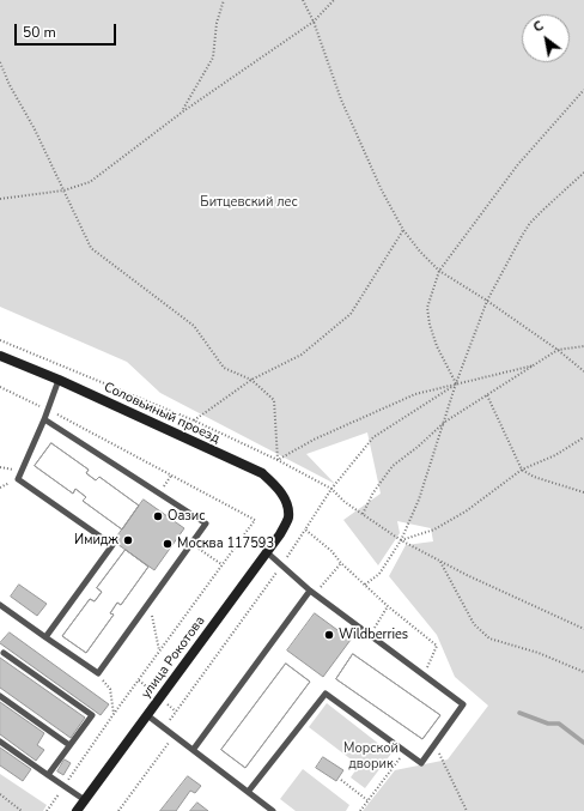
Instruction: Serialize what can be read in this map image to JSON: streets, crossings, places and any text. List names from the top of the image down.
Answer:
{
  "streets": {
    "street": ["Соловьиный проезд", "улица Рокотова"]
  },
  "crossings": [
    ["Соловьиный проезд", "улица Рокотова"]
  ],
  "parks": ["Битцевский лес", "Морской дворик"],
  "places": [
    "Оазис",
    "Имидж",
    "Москва 117593",
    "Wildberries"
  ],
  "scale_bar": "50 m",
  "north": "top left"
}
